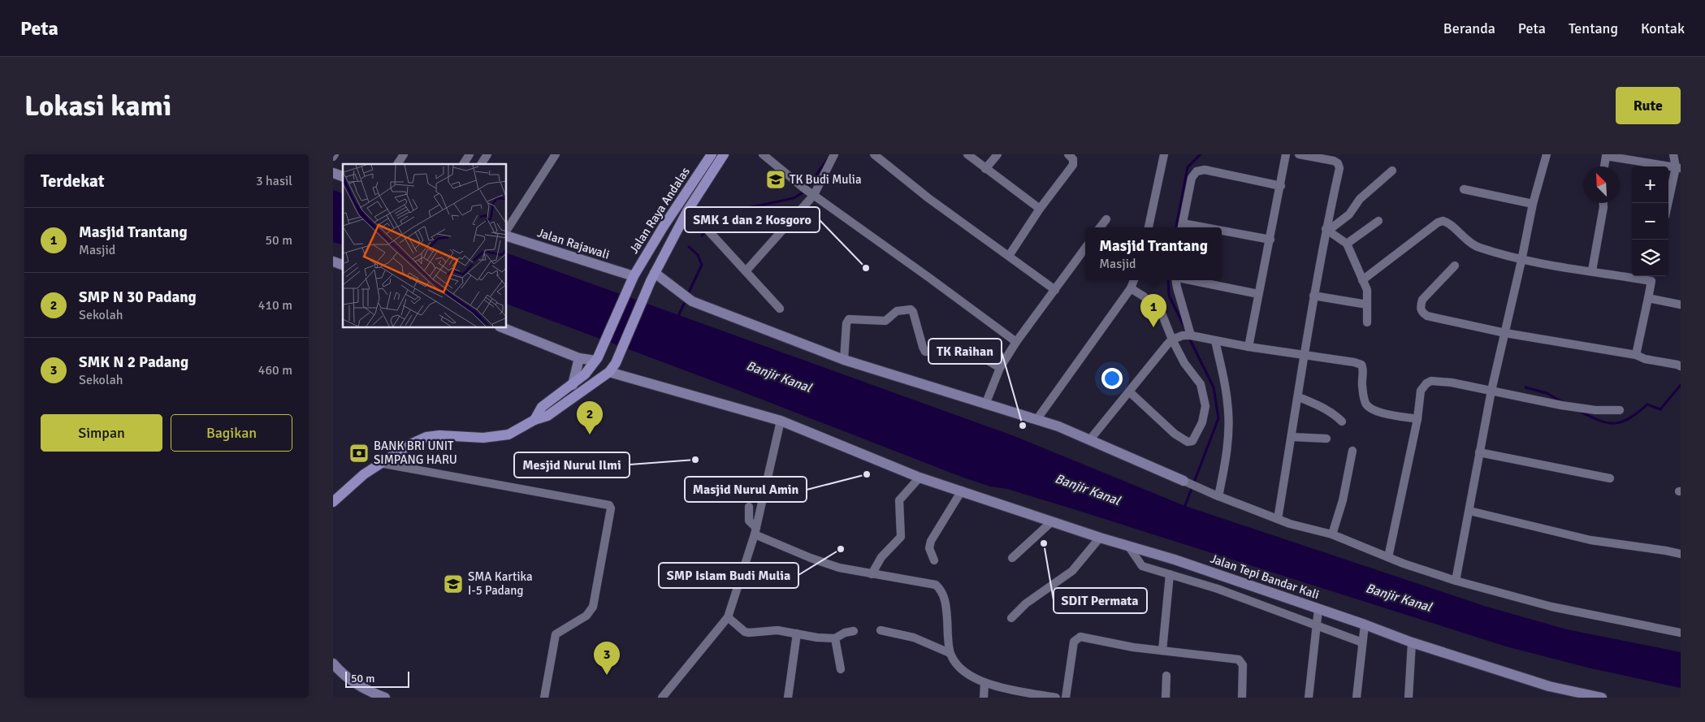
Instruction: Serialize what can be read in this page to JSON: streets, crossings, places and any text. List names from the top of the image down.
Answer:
{
  "streets": {
    "main road": ["Jalan Raya Andalas"],
    "street": ["Jalan Rajawali", "Jalan Tepi Bandar Kali"]
  },
  "crossings": [
    ["Jalan Raya Andalas", "Jalan Rajawali"],
    ["Jalan Raya Andalas", "Jalan Tepi Bandar Kali"]
  ],
  "water": ["Banjir Kanal"],
  "places": {
    "school or university": ["TK Budi Mulia", "SMA Kartika I-5 Padang"],
    "other": [
      "SMK 1 dan 2 Kosgoro",
      "TK Raihan",
      "Mesjid Nurul Ilmi",
      "Masjid Nurul Amin",
      "SDIT Permata",
      "SMP Islam Budi Mulia"
    ],
    "bank": ["BANK BRI UNIT SIMPANG HARU"]
  },
  "scale_bar": "50 m",
  "north": "top left",
  "page": {
    "header": "Peta",
    "nav": [
      "Beranda",
      "Peta",
      "Tentang",
      "Kontak"
    ],
    "buttons": [
      "Rute",
      ["Simpan", "Bagikan"]
    ],
    "title": "Lokasi kami",
    "heading": ["Terdekat", "3 hasil"],
    "map_buttons": ["+", "−"],
    "list": [
      {
        "mark": "1",
        "name": "Masjid Trantang",
        "note": "Masjid",
        "value": "50 m"
      },
      {
        "mark": "2",
        "name": "SMP N 30 Padang",
        "note": "Sekolah",
        "value": "410 m"
      },
      {
        "mark": "3",
        "name": "SMK N 2 Padang",
        "note": "Sekolah",
        "value": "460 m"
      }
    ],
    "popup": ["Masjid Trantang", "Masjid"],
    "pins": ["1", "2", "3"],
    "scale": "50 m"
  }
}
